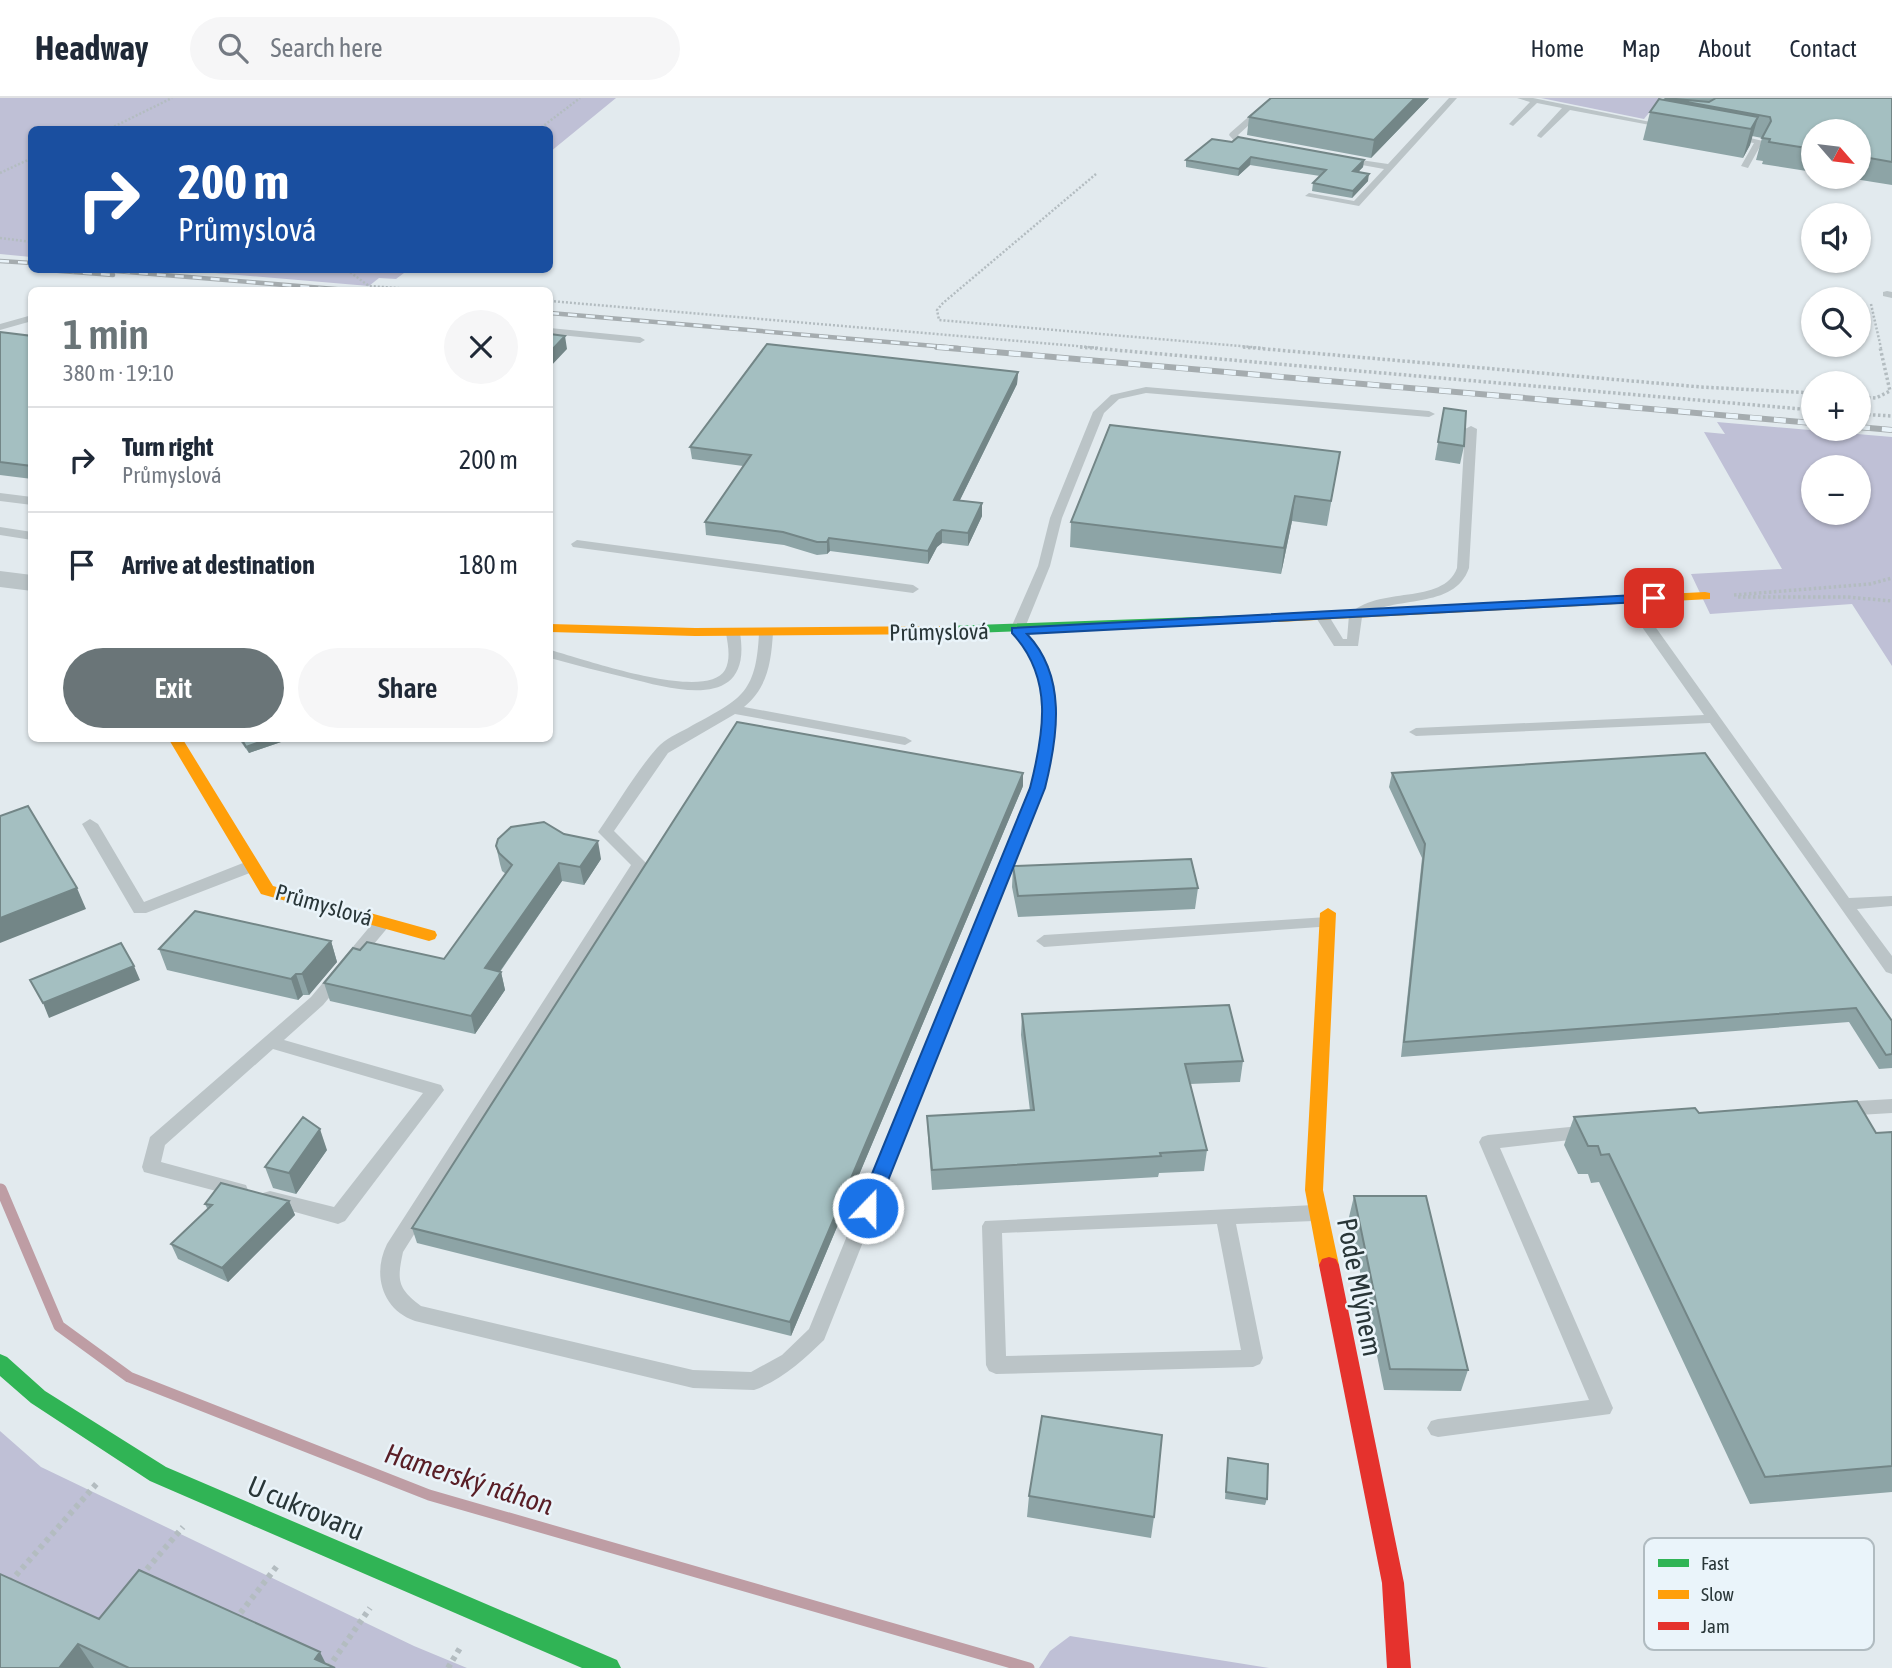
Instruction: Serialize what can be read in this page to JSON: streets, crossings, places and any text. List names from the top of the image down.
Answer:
{
  "streets": {
    "street": ["Průmyslová", "Pode Mlýnem", "U cukrovaru"]
  },
  "water": ["Hamerský náhon"],
  "legend": ["Fast", "Slow", "Jam"],
  "north": "bottom right",
  "page": {
    "header": "Headway",
    "search": "Search here",
    "nav": [
      "Home",
      "Map",
      "About",
      "Contact"
    ],
    "map_buttons": ["+", "−"],
    "turn": ["200 m", "Průmyslová"],
    "heading": ["1 min", "380 m · 19:10"],
    "list": [
      {
        "name": "Turn right",
        "note": "Průmyslová",
        "value": "200 m"
      },
      {
        "name": "Arrive at destination",
        "value": "180 m"
      }
    ],
    "buttons": ["Exit", "Share"]
  }
}
